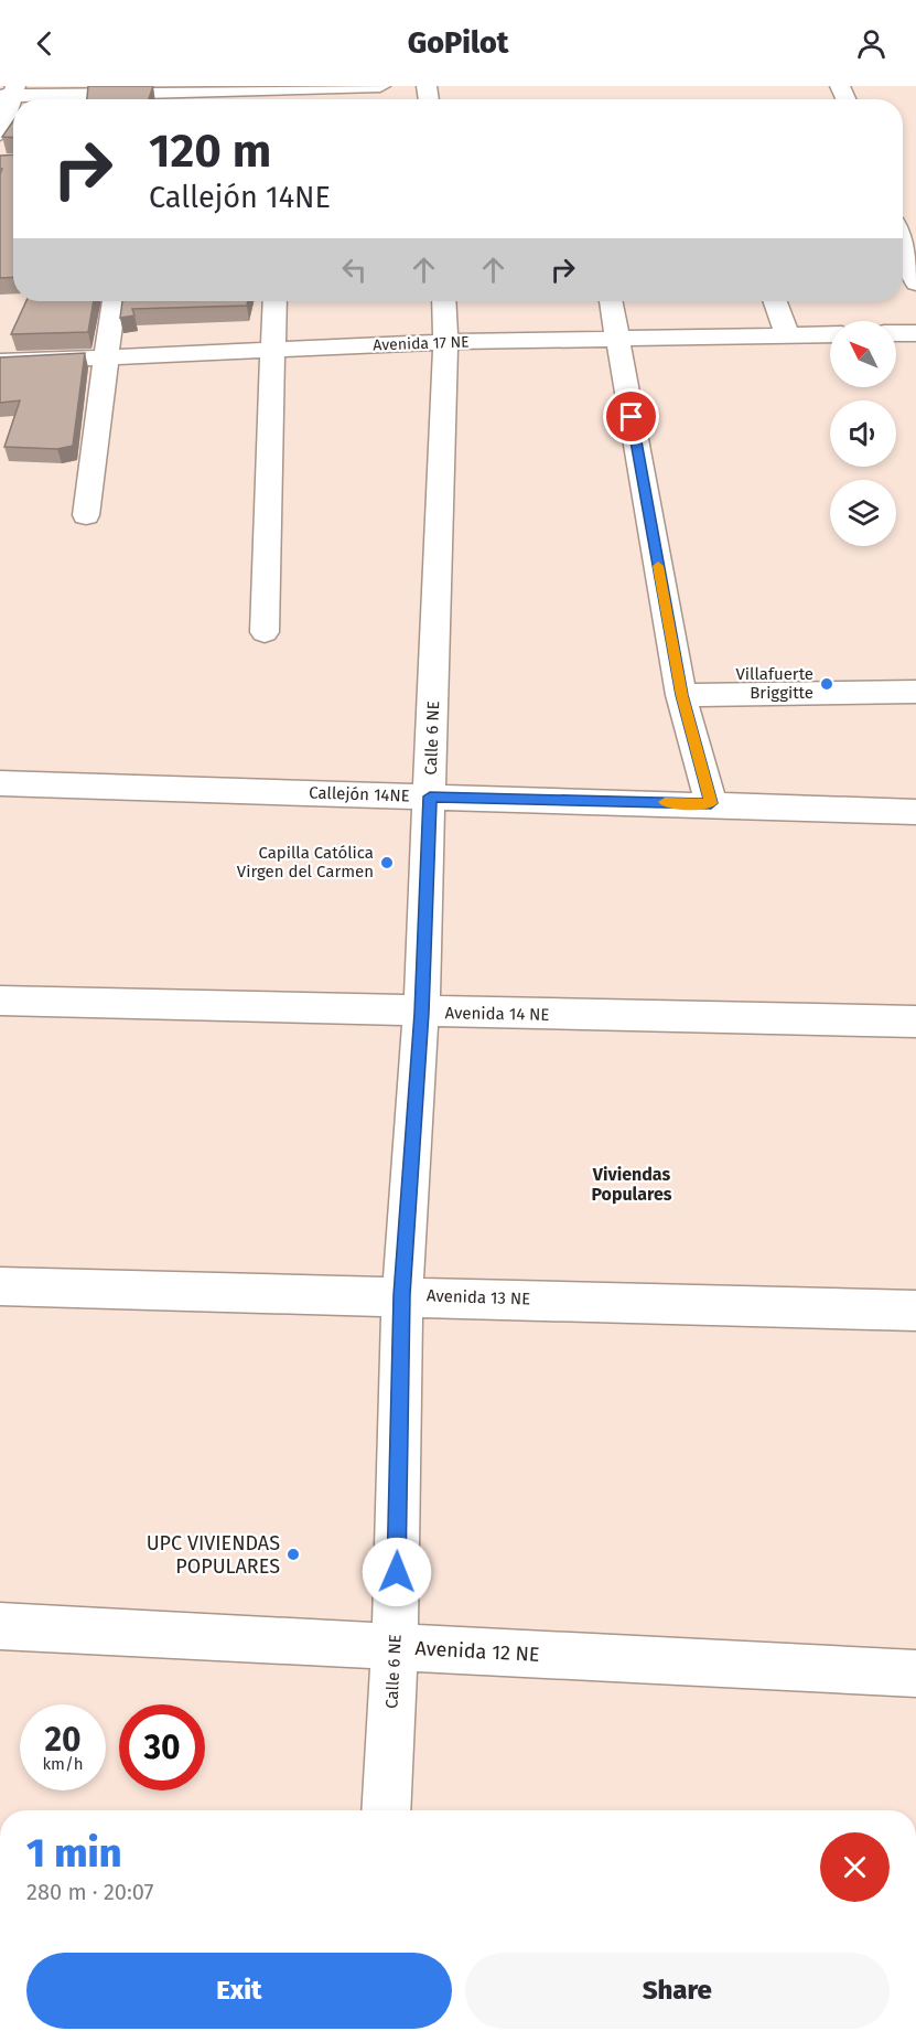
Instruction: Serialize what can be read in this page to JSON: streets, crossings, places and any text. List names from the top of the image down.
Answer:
{
  "streets": {
    "street": [
      "Avenida 17 NE",
      "Calle 6 NE",
      "Callejón 14NE",
      "Avenida 14 NE",
      "Avenida 13 NE",
      "Avenida 12 NE"
    ]
  },
  "crossings": [
    ["Avenida 17 NE", "Calle 6 NE"],
    ["Calle 6 NE", "Callejón 14NE"],
    ["Calle 6 NE", "Avenida 14 NE"],
    ["Calle 6 NE", "Avenida 13 NE"],
    ["Calle 6 NE", "Avenida 12 NE"]
  ],
  "districts": ["Viviendas Populares"],
  "places": ["Villafuerte Briggitte", "Capilla Católica Virgen del Carmen", "UPC VIVIENDAS POPULARES"],
  "north": "top left",
  "page": {
    "header": "GoPilot",
    "turn": ["120 m", "Callejón 14NE"],
    "speed": "20 km/h",
    "limit": "30",
    "heading": ["1 min", "280 m · 20:07"],
    "buttons": ["Exit", "Share"]
  }
}
